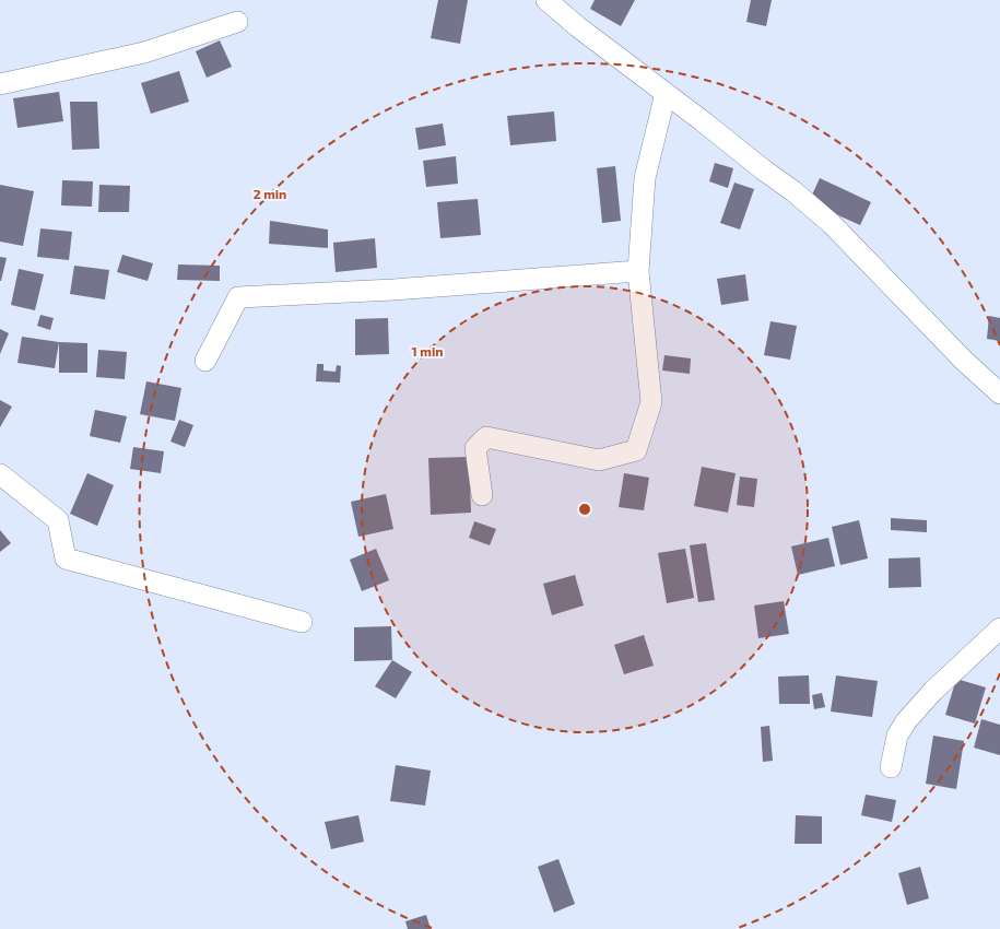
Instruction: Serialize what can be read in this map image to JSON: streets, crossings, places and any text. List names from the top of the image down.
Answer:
{
  "rings": ["2 min", "1 min"]
}
